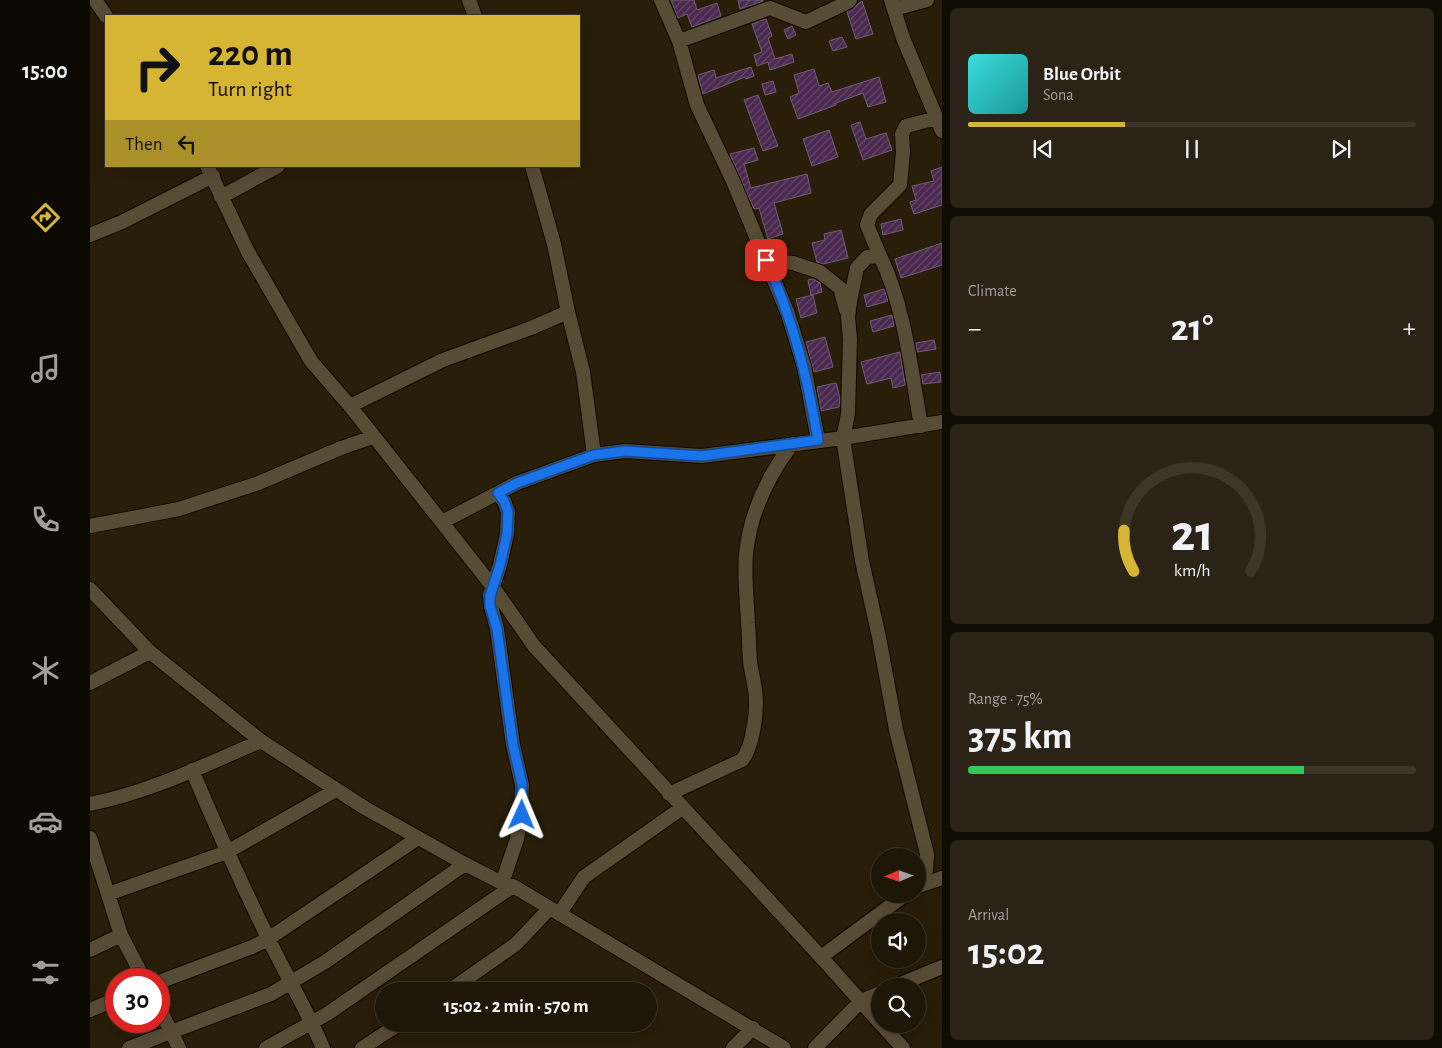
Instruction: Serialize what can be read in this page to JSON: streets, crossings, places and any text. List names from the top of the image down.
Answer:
{
  "north": "left",
  "page": {
    "tabs": "15:00",
    "turn": ["220 m", "Turn right"],
    "song": ["Blue Orbit", "Sona"],
    "then": "Then",
    "tile": [
      "Climate",
      ["Range · 75%", "375 km"],
      ["Arrival", "15:02"]
    ],
    "heat": ["−", "21°", "+"],
    "limit": "30",
    "trip": "15:02 · 2 min · 570 m",
    "gauge": ["21", "km/h"]
  }
}
